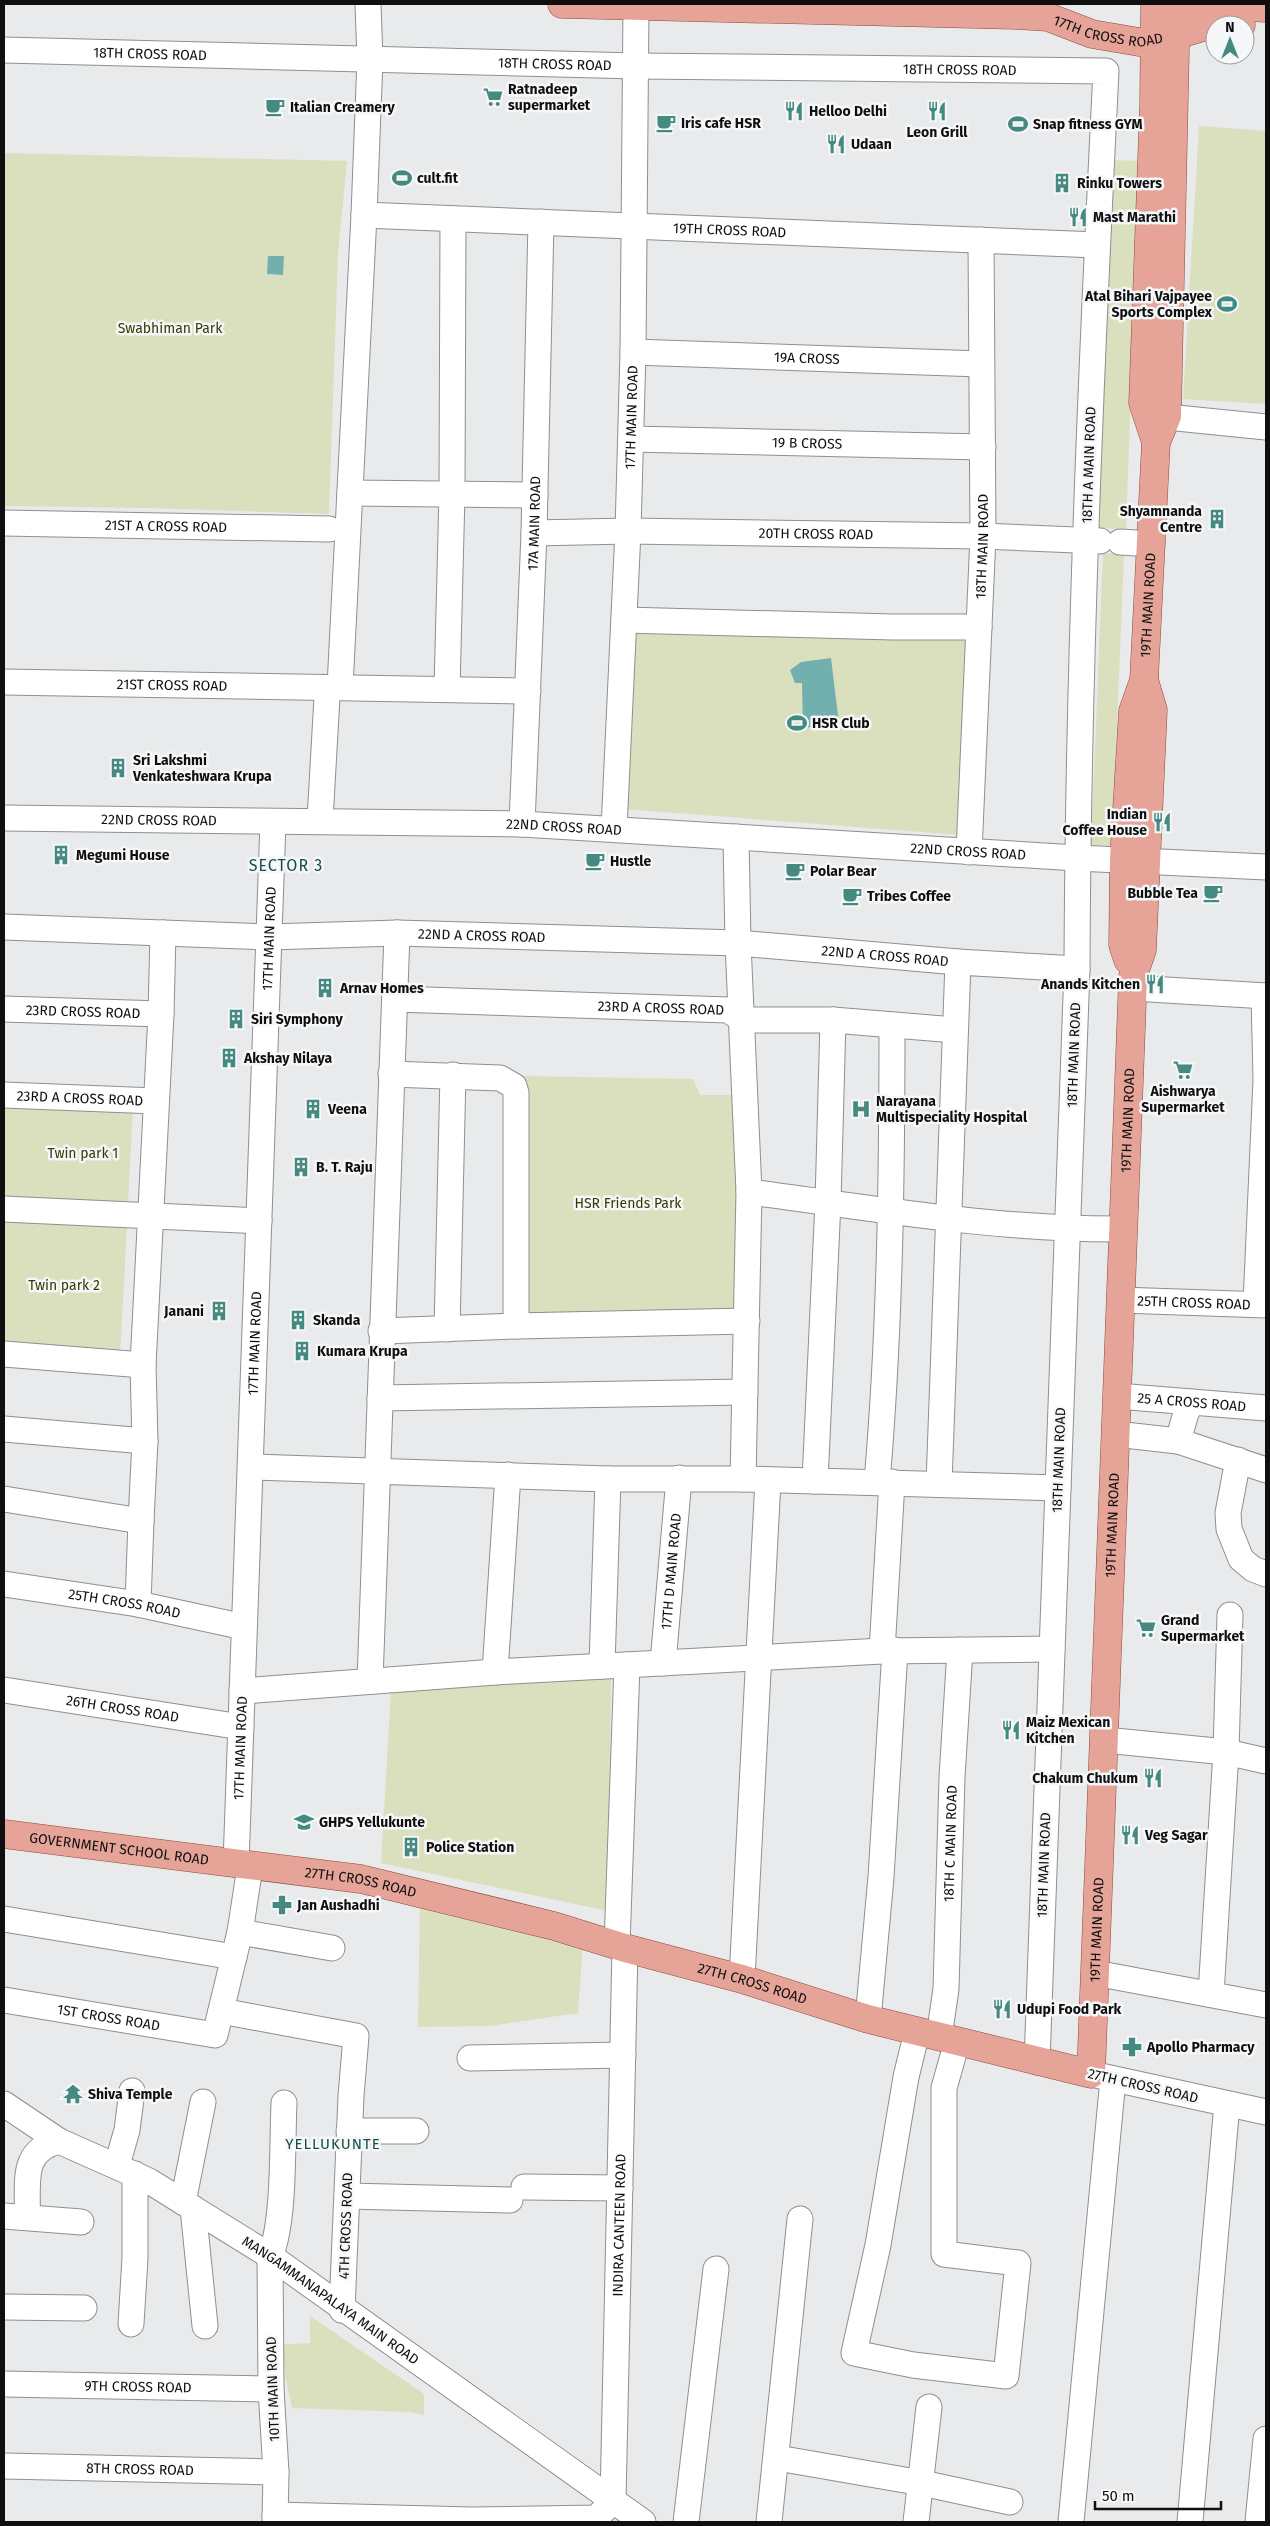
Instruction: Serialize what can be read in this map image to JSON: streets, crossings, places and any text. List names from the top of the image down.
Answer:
{
  "streets": {
    "main road": [
      "17TH CROSS ROAD",
      "19TH MAIN ROAD",
      "GOVERNMENT SCHOOL ROAD",
      "27TH CROSS ROAD"
    ],
    "street": [
      "18TH CROSS ROAD",
      "19TH CROSS ROAD",
      "19A CROSS",
      "17TH MAIN ROAD",
      "19 B CROSS",
      "18TH A MAIN ROAD",
      "17A MAIN ROAD",
      "21ST A CROSS ROAD",
      "20TH CROSS ROAD",
      "18TH MAIN ROAD",
      "21ST CROSS ROAD",
      "22ND CROSS ROAD",
      "22ND A CROSS ROAD",
      "23RD A CROSS ROAD",
      "23RD CROSS ROAD",
      "25TH CROSS ROAD",
      "25 A CROSS ROAD",
      "17TH D MAIN ROAD",
      "26TH CROSS ROAD",
      "18TH C MAIN ROAD",
      "1ST CROSS ROAD",
      "INDIRA CANTEEN ROAD",
      "4TH CROSS ROAD",
      "MANGAMMANAPALAYA MAIN ROAD",
      "9TH CROSS ROAD",
      "10TH MAIN ROAD",
      "8TH CROSS ROAD"
    ]
  },
  "crossings": [
    ["17TH CROSS ROAD", "17TH MAIN ROAD"],
    ["17TH CROSS ROAD", "19TH MAIN ROAD"],
    ["18TH CROSS ROAD", "17TH MAIN ROAD"],
    ["18TH CROSS ROAD", "18TH A MAIN ROAD"],
    ["19TH CROSS ROAD", "17TH MAIN ROAD"],
    ["19TH CROSS ROAD", "18TH A MAIN ROAD"],
    ["19TH CROSS ROAD", "17A MAIN ROAD"],
    ["19TH CROSS ROAD", "18TH MAIN ROAD"],
    ["19A CROSS", "17TH MAIN ROAD"],
    ["19A CROSS", "18TH MAIN ROAD"],
    ["17TH MAIN ROAD", "19 B CROSS"],
    ["17TH MAIN ROAD", "20TH CROSS ROAD"],
    ["17TH MAIN ROAD", "22ND CROSS ROAD"],
    ["17TH MAIN ROAD", "22ND A CROSS ROAD"],
    ["17TH MAIN ROAD", "25TH CROSS ROAD"],
    ["17TH MAIN ROAD", "26TH CROSS ROAD"],
    ["17TH MAIN ROAD", "GOVERNMENT SCHOOL ROAD"],
    ["17TH MAIN ROAD", "27TH CROSS ROAD"],
    ["17TH MAIN ROAD", "1ST CROSS ROAD"],
    ["17TH MAIN ROAD", "4TH CROSS ROAD"],
    ["19 B CROSS", "18TH MAIN ROAD"],
    ["18TH A MAIN ROAD", "20TH CROSS ROAD"],
    ["18TH A MAIN ROAD", "18TH MAIN ROAD"],
    ["18TH A MAIN ROAD", "22ND CROSS ROAD"],
    ["17A MAIN ROAD", "20TH CROSS ROAD"],
    ["17A MAIN ROAD", "21ST CROSS ROAD"],
    ["17A MAIN ROAD", "22ND CROSS ROAD"],
    ["20TH CROSS ROAD", "18TH MAIN ROAD"],
    ["20TH CROSS ROAD", "19TH MAIN ROAD"],
    ["18TH MAIN ROAD", "22ND CROSS ROAD"],
    ["18TH MAIN ROAD", "22ND A CROSS ROAD"],
    ["18TH MAIN ROAD", "27TH CROSS ROAD"],
    ["19TH MAIN ROAD", "22ND CROSS ROAD"],
    ["19TH MAIN ROAD", "25TH CROSS ROAD"],
    ["19TH MAIN ROAD", "25 A CROSS ROAD"],
    ["19TH MAIN ROAD", "27TH CROSS ROAD"],
    ["18TH C MAIN ROAD", "27TH CROSS ROAD"],
    ["GOVERNMENT SCHOOL ROAD", "27TH CROSS ROAD"],
    ["27TH CROSS ROAD", "INDIRA CANTEEN ROAD"],
    ["INDIRA CANTEEN ROAD", "MANGAMMANAPALAYA MAIN ROAD"],
    ["4TH CROSS ROAD", "MANGAMMANAPALAYA MAIN ROAD"],
    ["MANGAMMANAPALAYA MAIN ROAD", "10TH MAIN ROAD"],
    ["9TH CROSS ROAD", "10TH MAIN ROAD"],
    ["10TH MAIN ROAD", "8TH CROSS ROAD"]
  ],
  "districts": ["SECTOR 3", "YELLUKUNTE"],
  "parks": [
    "Swabhiman Park",
    "Twin park 1",
    "HSR Friends Park",
    "Twin park 2"
  ],
  "places": {
    "supermarket": ["Ratnadeep supermarket", "Aishwarya Supermarket", "Grand Supermarket"],
    "cafe": [
      "Italian Creamery",
      "Iris cafe HSR",
      "Hustle",
      "Polar Bear",
      "Bubble Tea",
      "Tribes Coffee"
    ],
    "restaurant": [
      "Helloo Delhi",
      "Leon Grill",
      "Udaan",
      "Mast Marathi",
      "Indian Coffee House",
      "Anands Kitchen",
      "Maiz Mexican Kitchen",
      "Chakum Chukum",
      "Veg Sagar",
      "Udupi Food Park"
    ],
    "sports": [
      "Snap fitness GYM",
      "cult.fit",
      "Atal Bihari Vajpayee Sports Complex",
      "HSR Club"
    ],
    "building": [
      "Rinku Towers",
      "Shyamnanda Centre",
      "Sri Lakshmi Venkateshwara Krupa",
      "Megumi House",
      "Arnav Homes",
      "Siri Symphony",
      "Akshay Nilaya",
      "Veena",
      "B. T. Raju",
      "Janani",
      "Skanda",
      "Kumara Krupa",
      "Police Station"
    ],
    "hospital": ["Narayana Multispeciality Hospital"],
    "school or university": ["GHPS Yellukunte"],
    "pharmacy": ["Jan Aushadhi", "Apollo Pharmacy"],
    "temple": ["Shiva Temple"]
  },
  "scale_bar": "50 m",
  "north": "top"
}
